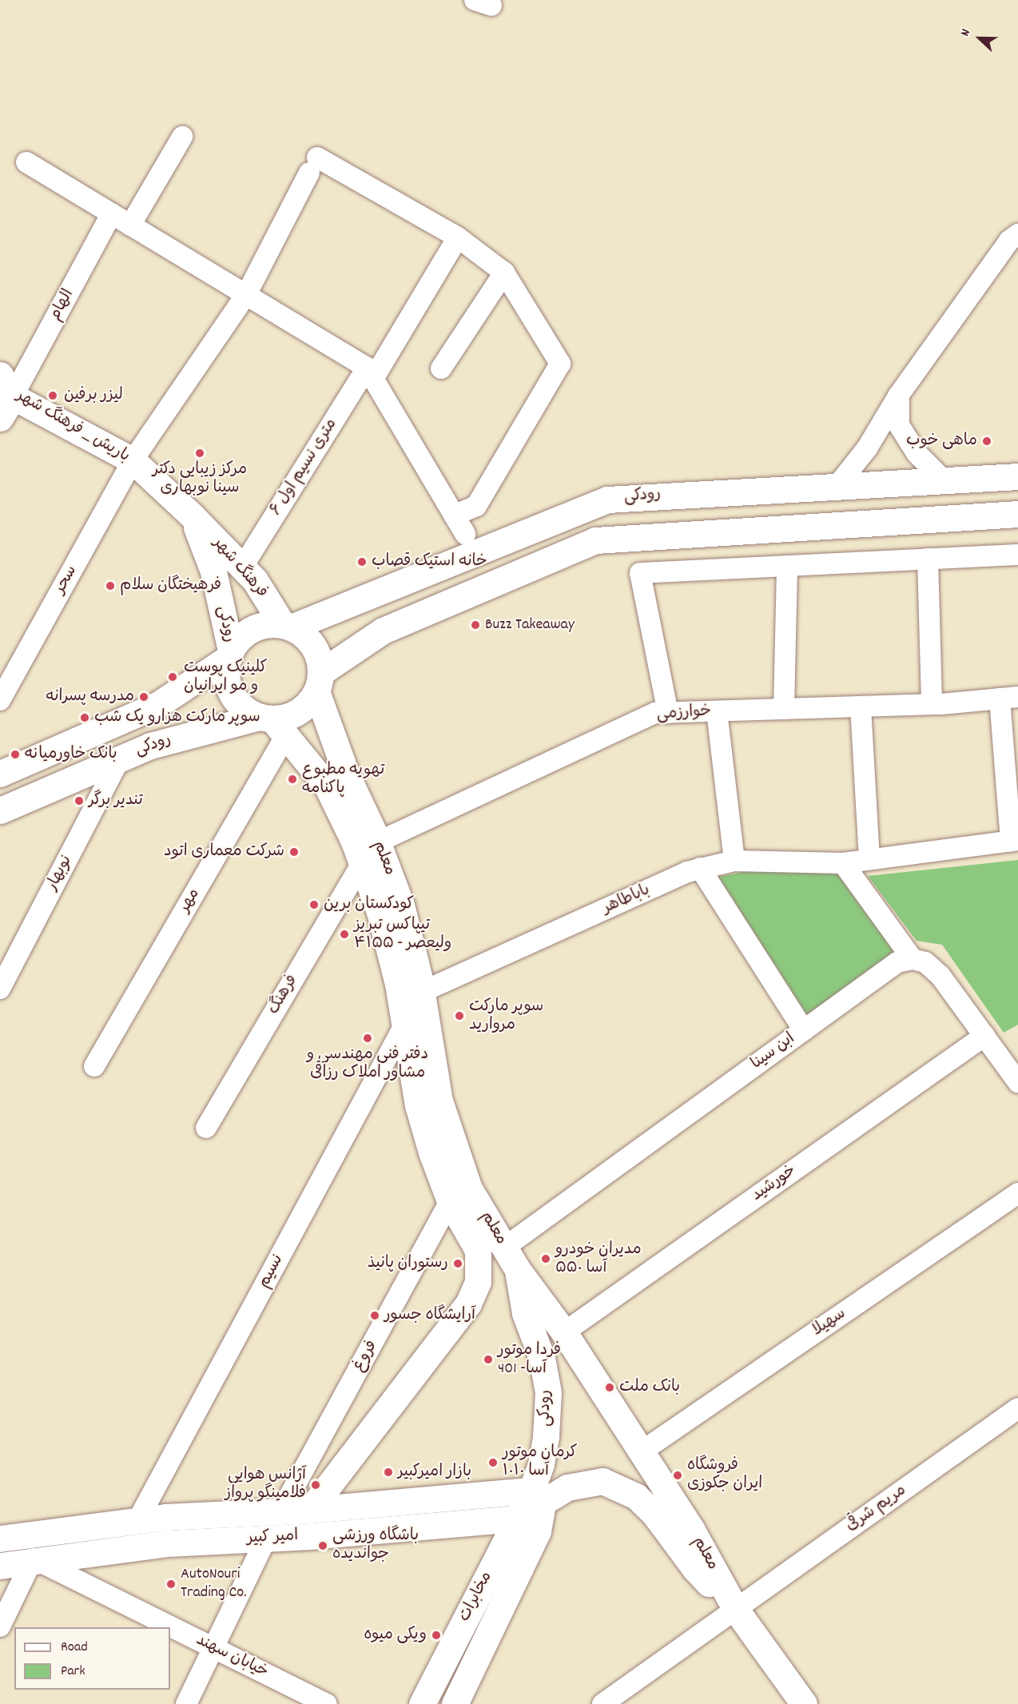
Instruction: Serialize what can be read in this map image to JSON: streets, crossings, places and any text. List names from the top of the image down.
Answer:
{
  "streets": {
    "main road": [
      "باریش _ فرهنگ شهر",
      "رودکی",
      "فرهنگ شهر",
      "رودکى",
      "معلم",
      "امیر کبیر",
      "مخابرات"
    ],
    "street": [
      "الهام",
      "۶ متری نسیم اول",
      "سحر",
      "خوارزمی",
      "نوبهار",
      "باباطاهر",
      "مهر",
      "فرهنگ",
      "ابن سینا",
      "خورشید",
      "نسیم",
      "سهیلا",
      "فروغ",
      "مریم شرقی",
      "خیابان سهند"
    ]
  },
  "crossings": [
    ["الهام", "باریش _ فرهنگ شهر"],
    ["باریش _ فرهنگ شهر", "رودکی"],
    ["باریش _ فرهنگ شهر", "فرهنگ شهر"],
    ["باریش _ فرهنگ شهر", "سحر"],
    ["۶ متری نسیم اول", "فرهنگ شهر"],
    ["۶ متری نسیم اول", "سحر"],
    ["رودکی", "فرهنگ شهر"],
    ["رودکی", "رودکى"],
    ["رودکی", "معلم"],
    ["رودکی", "مهر"],
    ["رودکی", "امیر کبیر"],
    ["رودکی", "مخابرات"],
    ["فرهنگ شهر", "رودکى"],
    ["فرهنگ شهر", "معلم"],
    ["فرهنگ شهر", "مهر"],
    ["خوارزمی", "معلم"],
    ["رودکى", "معلم"],
    ["رودکى", "نوبهار"],
    ["رودکى", "مهر"],
    ["معلم", "باباطاهر"],
    ["معلم", "مهر"],
    ["معلم", "فرهنگ"],
    ["معلم", "ابن سینا"],
    ["معلم", "خورشید"],
    ["معلم", "نسیم"],
    ["معلم", "سهیلا"],
    ["معلم", "فروغ"],
    ["معلم", "مریم شرقی"],
    ["معلم", "امیر کبیر"],
    ["نسیم", "امیر کبیر"],
    ["فروغ", "امیر کبیر"],
    ["امیر کبیر", "مخابرات"],
    ["امیر کبیر", "خیابان سهند"]
  ],
  "places": [
    "لیزر برفین",
    "ماهی خوب",
    "مرکز زیبایی دکتر سینا نوبهاری",
    "خانه استیک قصاب",
    "فرهیختگان سلام",
    "Buzz Takeaway",
    "کلینیک پوست و مو ایرانیان",
    "مدرسه پسرانه",
    "سوپر مارکت هزارو یک شب",
    "بانک خاورمیانه",
    "تهویه مطبوع پاکنامه",
    "تندیر برگر",
    "شرکت معماری اتود",
    "کودکستان برین",
    "تیپاکس تبریز ولیعصر - ۴۱۵۵",
    "سوپر مارکت مروارید",
    "دفتر فنی مهندسی و مشاور املاک رزاقی",
    "مدیران خودرو ۵۵۰ آسا",
    "رستوران پانیذ",
    "آرایشگاه جسور",
    "فردا موتور 401 -آسا",
    "بانک ملت",
    "کرمان موتور ۱۰۱۰ آسا",
    "بازار امیرکبیر",
    "فروشگاه ایران جکوزی",
    "آژانس هوایی فلامینگو پرواز",
    "باشگاه ورزشی جواندیده",
    "AutoNouri Trading Co.",
    "ویکی میوه"
  ],
  "legend": ["Road", "Park"],
  "north": "left"
}
